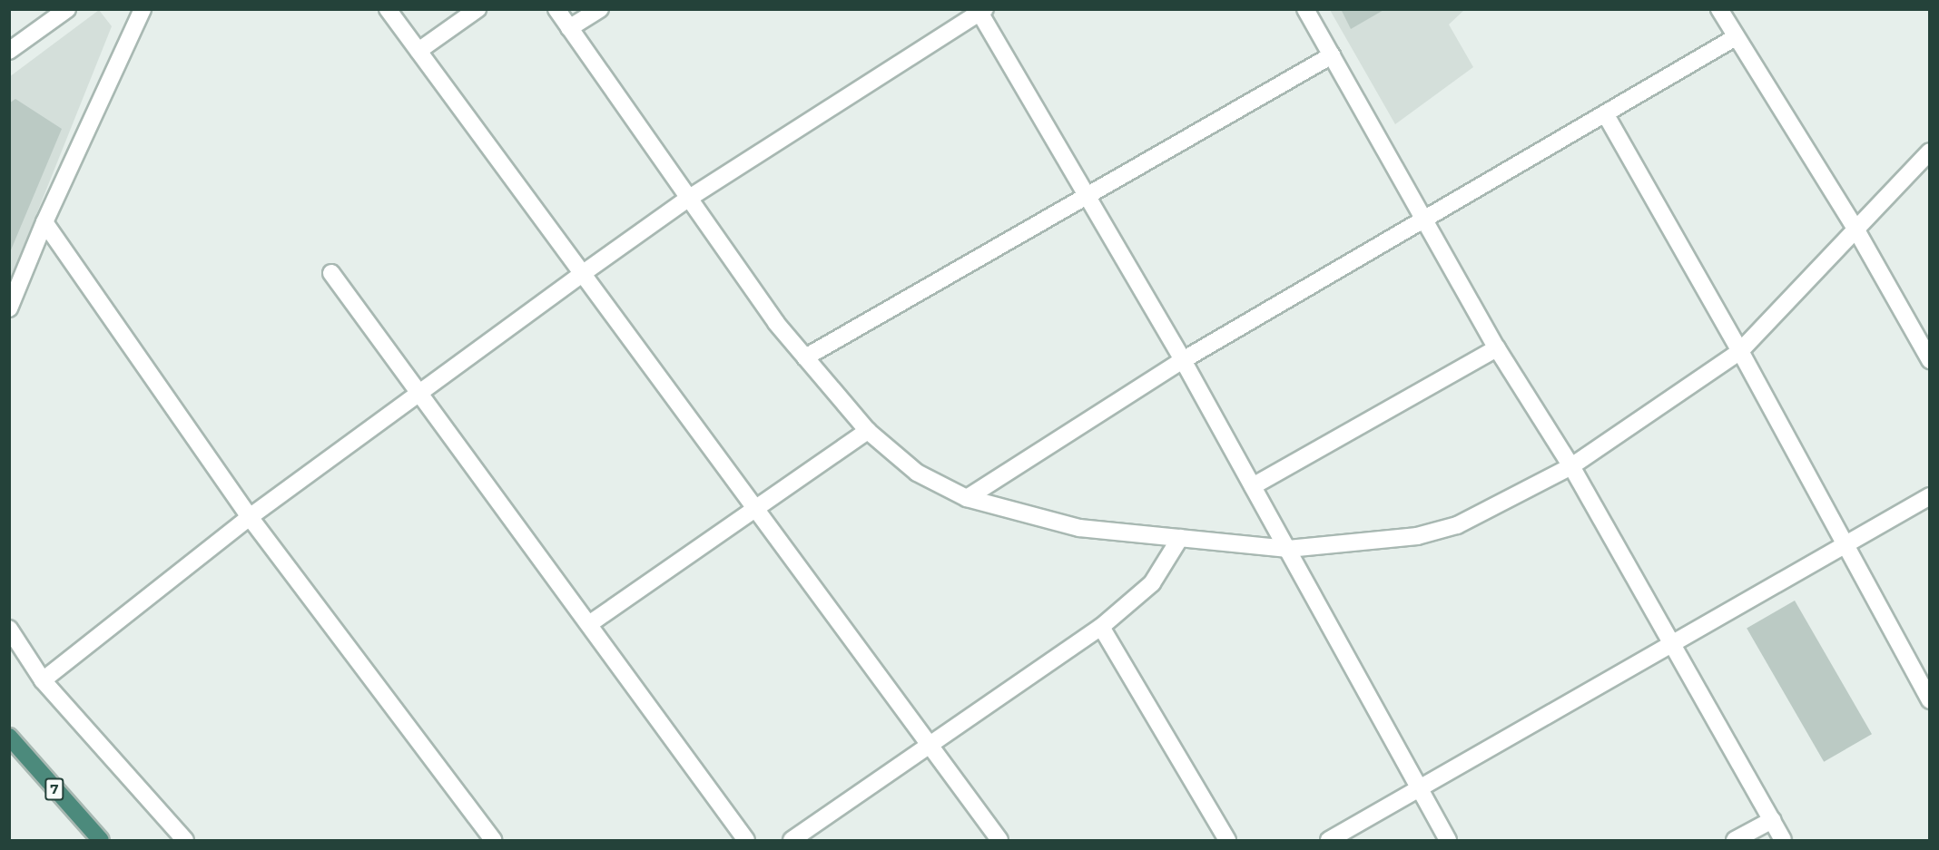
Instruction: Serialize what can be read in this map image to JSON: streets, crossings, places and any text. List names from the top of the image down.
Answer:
{
  "streets": {
    "highway": ["7"]
  }
}
